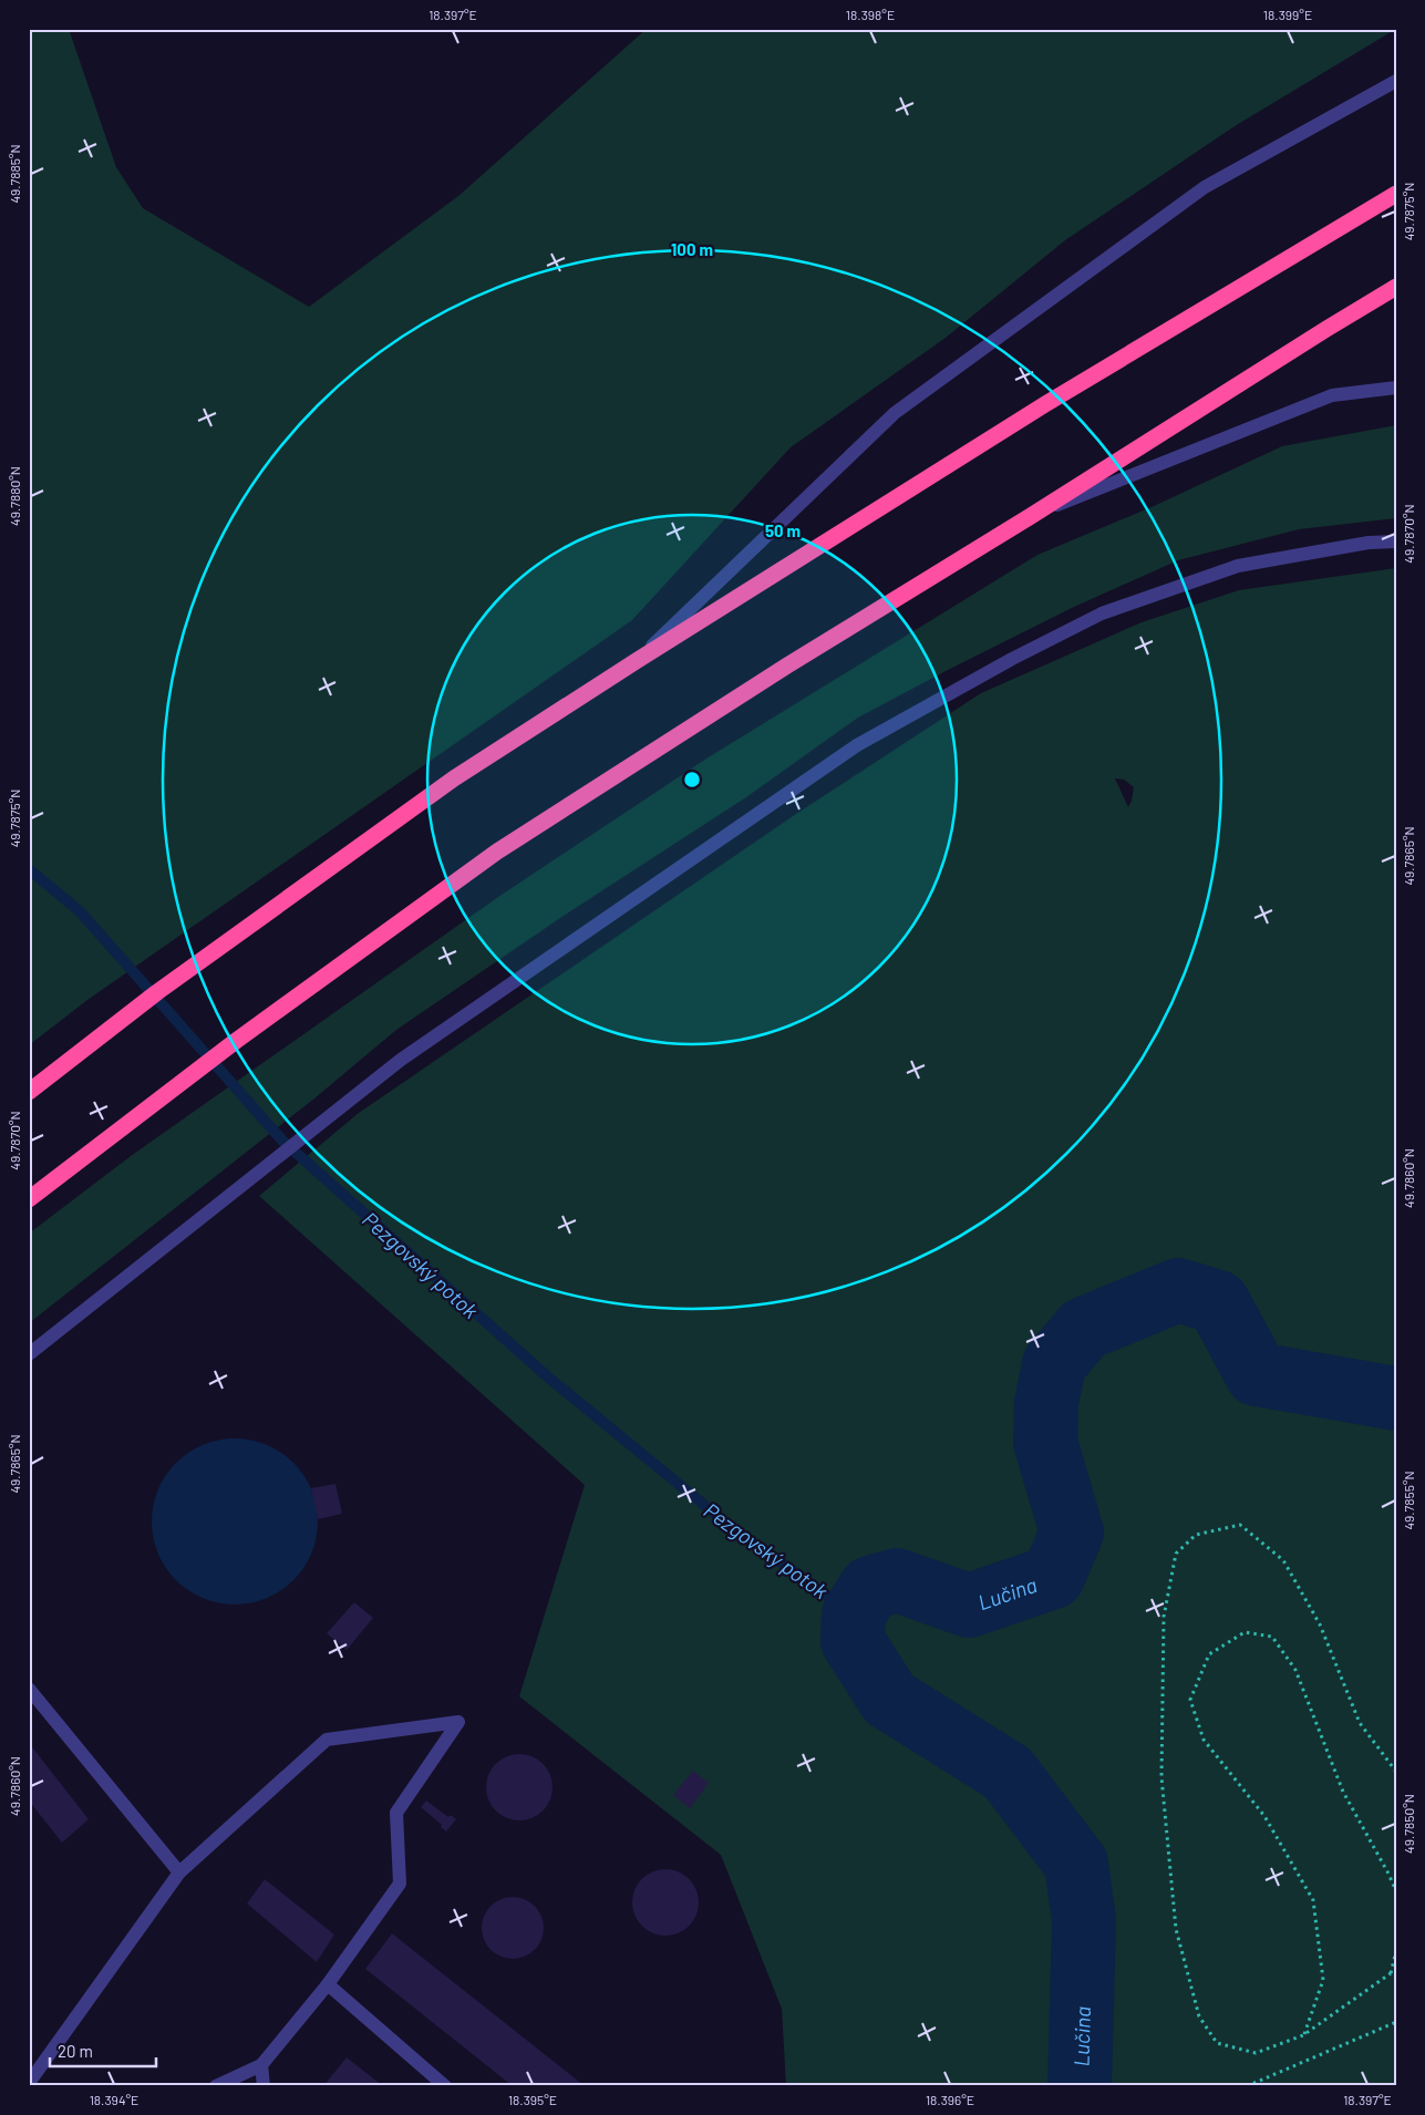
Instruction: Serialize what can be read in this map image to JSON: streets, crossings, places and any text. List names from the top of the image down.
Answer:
{
  "water": ["Pezgovský potok", "Lučina"],
  "scale_bar": "20 m",
  "coordinates": [
    "18.397°E",
    "18.398°E",
    "18.399°E",
    "49.7885°N",
    "49.7875°N",
    "49.7880°N",
    "49.7870°N",
    "49.7865°N",
    "49.7860°N",
    "49.7855°N",
    "49.7850°N",
    "18.394°E",
    "18.395°E",
    "18.396°E"
  ],
  "rings": ["100 m", "50 m"]
}
